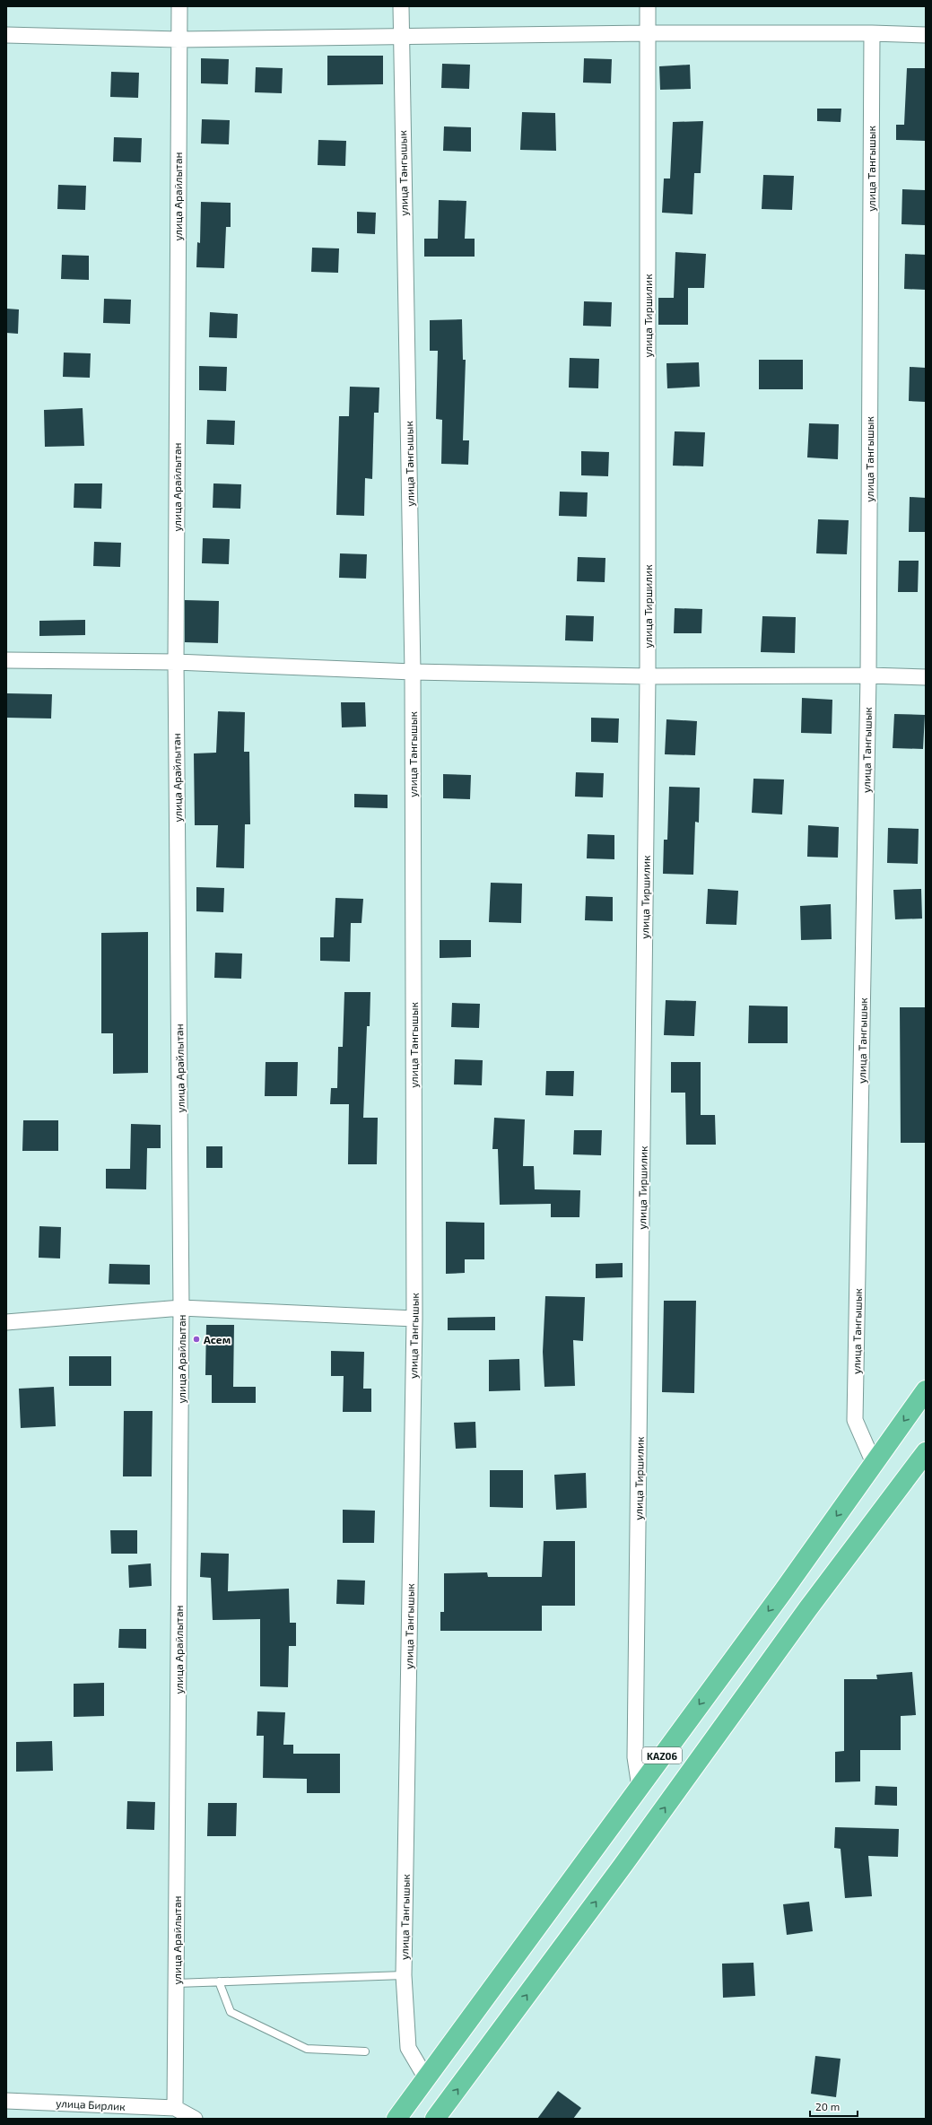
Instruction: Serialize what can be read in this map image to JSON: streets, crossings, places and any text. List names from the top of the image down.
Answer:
{
  "streets": {
    "highway": ["KАZ06"],
    "street": [
      "улица Тангышык",
      "улица Арайлытан",
      "улица Тиршилик",
      "улица Бирлик"
    ]
  },
  "crossings": [
    ["улица Тангышык", "KАZ06"],
    ["улица Арайлытан", "улица Бирлик"],
    ["улица Тиршилик", "KАZ06"]
  ],
  "places": ["Асем"],
  "scale_bar": "20 m"
}
